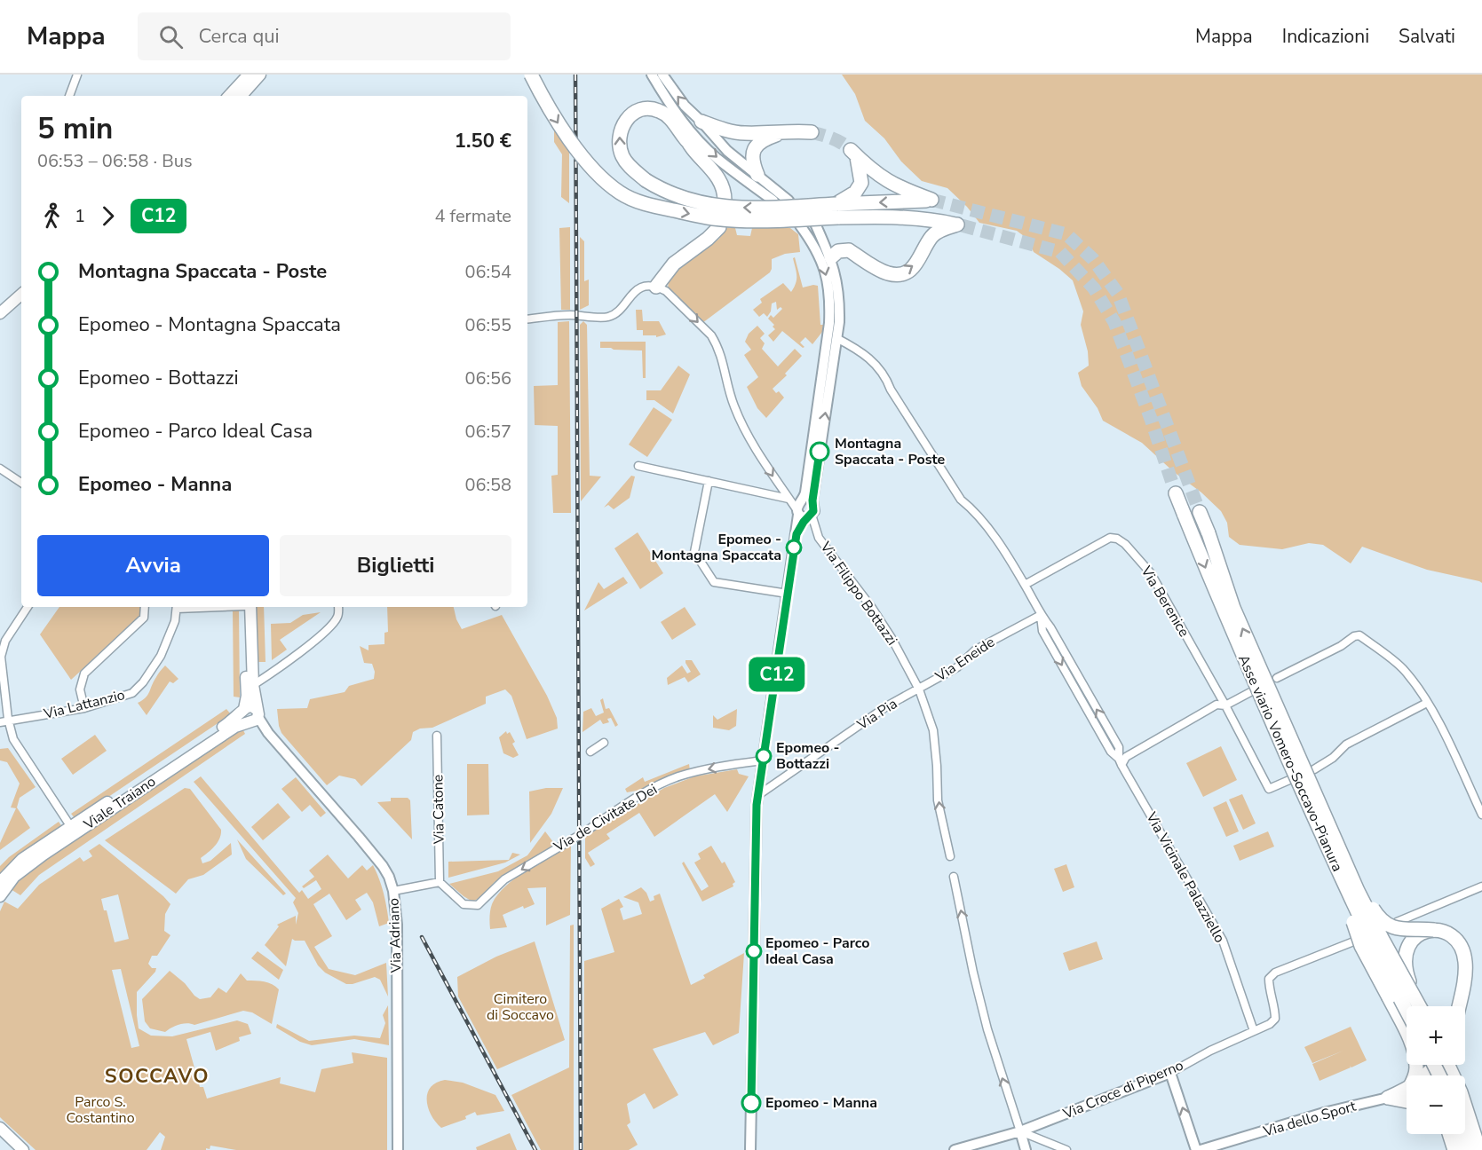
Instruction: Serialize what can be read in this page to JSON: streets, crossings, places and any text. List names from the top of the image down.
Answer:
{
  "streets": {
    "highway": ["Asse viario Vomero-Soccavo-Pianura"],
    "main road": ["Viale Traiano"],
    "street": [
      "Via Filippo Bottazzi",
      "Via Berenice",
      "Via Eneide",
      "Via Lattanzio",
      "Via Pia",
      "Via Catone",
      "Via de Civitate Dei",
      "Via Vicinale Palazziello",
      "Via Adriano",
      "Via Croce di Piperno",
      "Via dello Sport"
    ]
  },
  "crossings": [
    ["Via Filippo Bottazzi", "Via Eneide"],
    ["Via Filippo Bottazzi", "Via Pia"],
    ["Via Berenice", "Via Vicinale Palazziello"],
    ["Via Eneide", "Via Pia"],
    ["Via Eneide", "Via Vicinale Palazziello"],
    ["Viale Traiano", "Via Adriano"],
    ["Via Catone", "Via de Civitate Dei"],
    ["Via Vicinale Palazziello", "Via Croce di Piperno"]
  ],
  "one_way": ["Via de Civitate Dei"],
  "districts": ["SOCCAVO"],
  "parks": ["Cimitero di Soccavo", "Parco S. Costantino"],
  "places": [
    "Montagna Spaccata - Poste",
    "Epomeo - Montagna Spaccata",
    "Epomeo - Bottazzi",
    "Epomeo - Parco Ideal Casa",
    "Epomeo - Manna"
  ],
  "lines": ["bus line C12"],
  "page": {
    "header": "Mappa",
    "search": "Cerca qui",
    "nav": ["Mappa", "Indicazioni", "Salvati"],
    "on_map": "C12",
    "heading": ["5 min", "06:53 – 06:58 · Bus", "1.50 €"],
    "legs": ["1", "C12", "4 fermate"],
    "list": [
      {
        "name": "Montagna Spaccata - Poste",
        "value": "06:54"
      },
      {
        "name": "Epomeo - Montagna Spaccata",
        "value": "06:55"
      },
      {
        "name": "Epomeo - Bottazzi",
        "value": "06:56"
      },
      {
        "name": "Epomeo - Parco Ideal Casa",
        "value": "06:57"
      },
      {
        "name": "Epomeo - Manna",
        "value": "06:58"
      }
    ],
    "buttons": ["Avvia", "Biglietti"],
    "map_buttons": ["+", "−"]
  }
}
